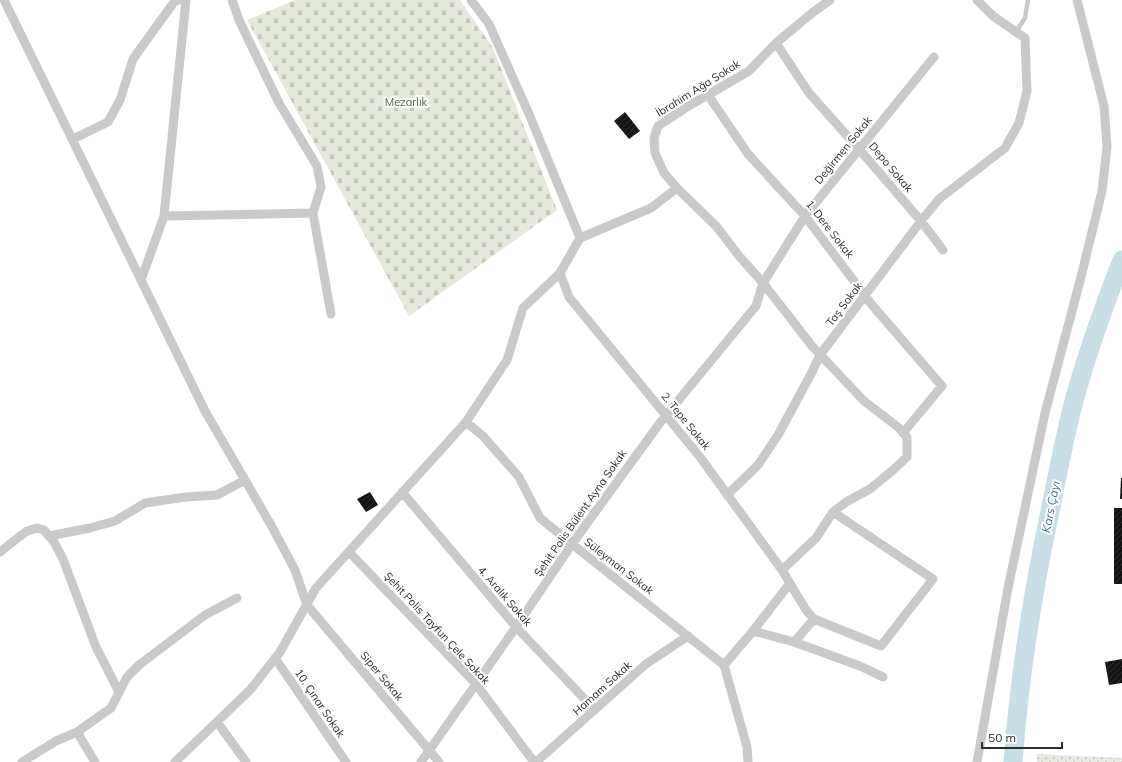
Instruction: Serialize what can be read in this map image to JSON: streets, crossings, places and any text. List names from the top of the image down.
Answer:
{
  "streets": {
    "street": [
      "İbrahim Ağa Sokak",
      "Değirmen Sokak",
      "Depo Sokak",
      "1. Dere Sokak",
      "Taş Sokak",
      "2. Tepe Sokak",
      "Şehit Polis Bülent Ayna Sokak",
      "Süleyman Sokak",
      "4. Aralık Sokak",
      "Şehit Polis Tayfun Çele Sokak",
      "Siper Sokak",
      "Hamam Sokak",
      "10. Çınar Sokak"
    ]
  },
  "crossings": [
    ["İbrahim Ağa Sokak", "Depo Sokak"],
    ["İbrahim Ağa Sokak", "1. Dere Sokak"],
    ["Değirmen Sokak", "Depo Sokak"],
    ["Değirmen Sokak", "1. Dere Sokak"],
    ["Değirmen Sokak", "Şehit Polis Bülent Ayna Sokak"],
    ["Depo Sokak", "Taş Sokak"],
    ["1. Dere Sokak", "Taş Sokak"],
    ["Taş Sokak", "2. Tepe Sokak"],
    ["2. Tepe Sokak", "Şehit Polis Bülent Ayna Sokak"],
    ["Şehit Polis Bülent Ayna Sokak", "Süleyman Sokak"],
    ["Şehit Polis Bülent Ayna Sokak", "4. Aralık Sokak"],
    ["Şehit Polis Bülent Ayna Sokak", "Şehit Polis Tayfun Çele Sokak"],
    ["Şehit Polis Bülent Ayna Sokak", "Siper Sokak"],
    ["Süleyman Sokak", "Hamam Sokak"],
    ["4. Aralık Sokak", "Hamam Sokak"],
    ["Şehit Polis Tayfun Çele Sokak", "Hamam Sokak"]
  ],
  "water": ["Kars Çayı"],
  "parks": ["Mezarlık"],
  "scale_bar": "50 m"
}
